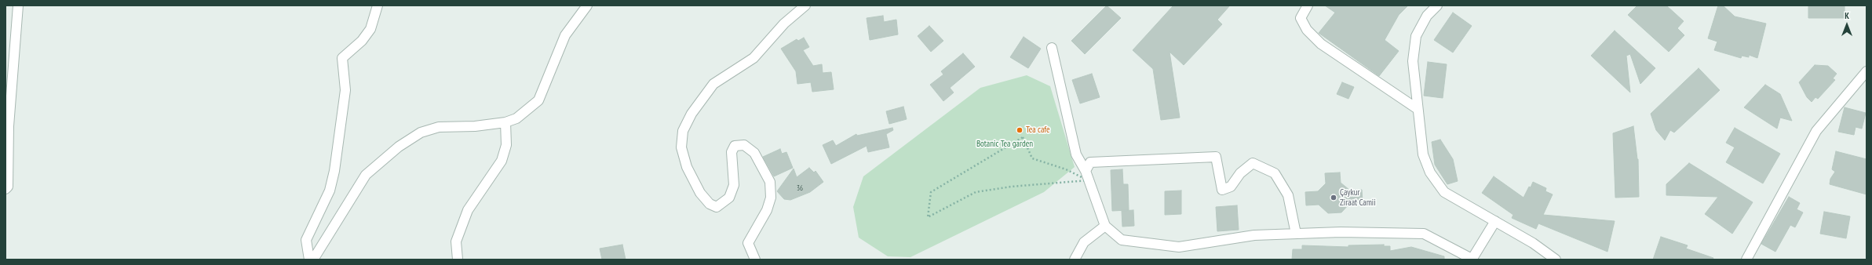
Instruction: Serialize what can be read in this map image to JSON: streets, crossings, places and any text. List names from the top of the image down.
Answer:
{
  "parks": ["Botanic Tea garden"],
  "places": ["Tea cafe", "Çaykur Ziraat Camii"],
  "house_numbers": ["36"],
  "north": "top"
}
